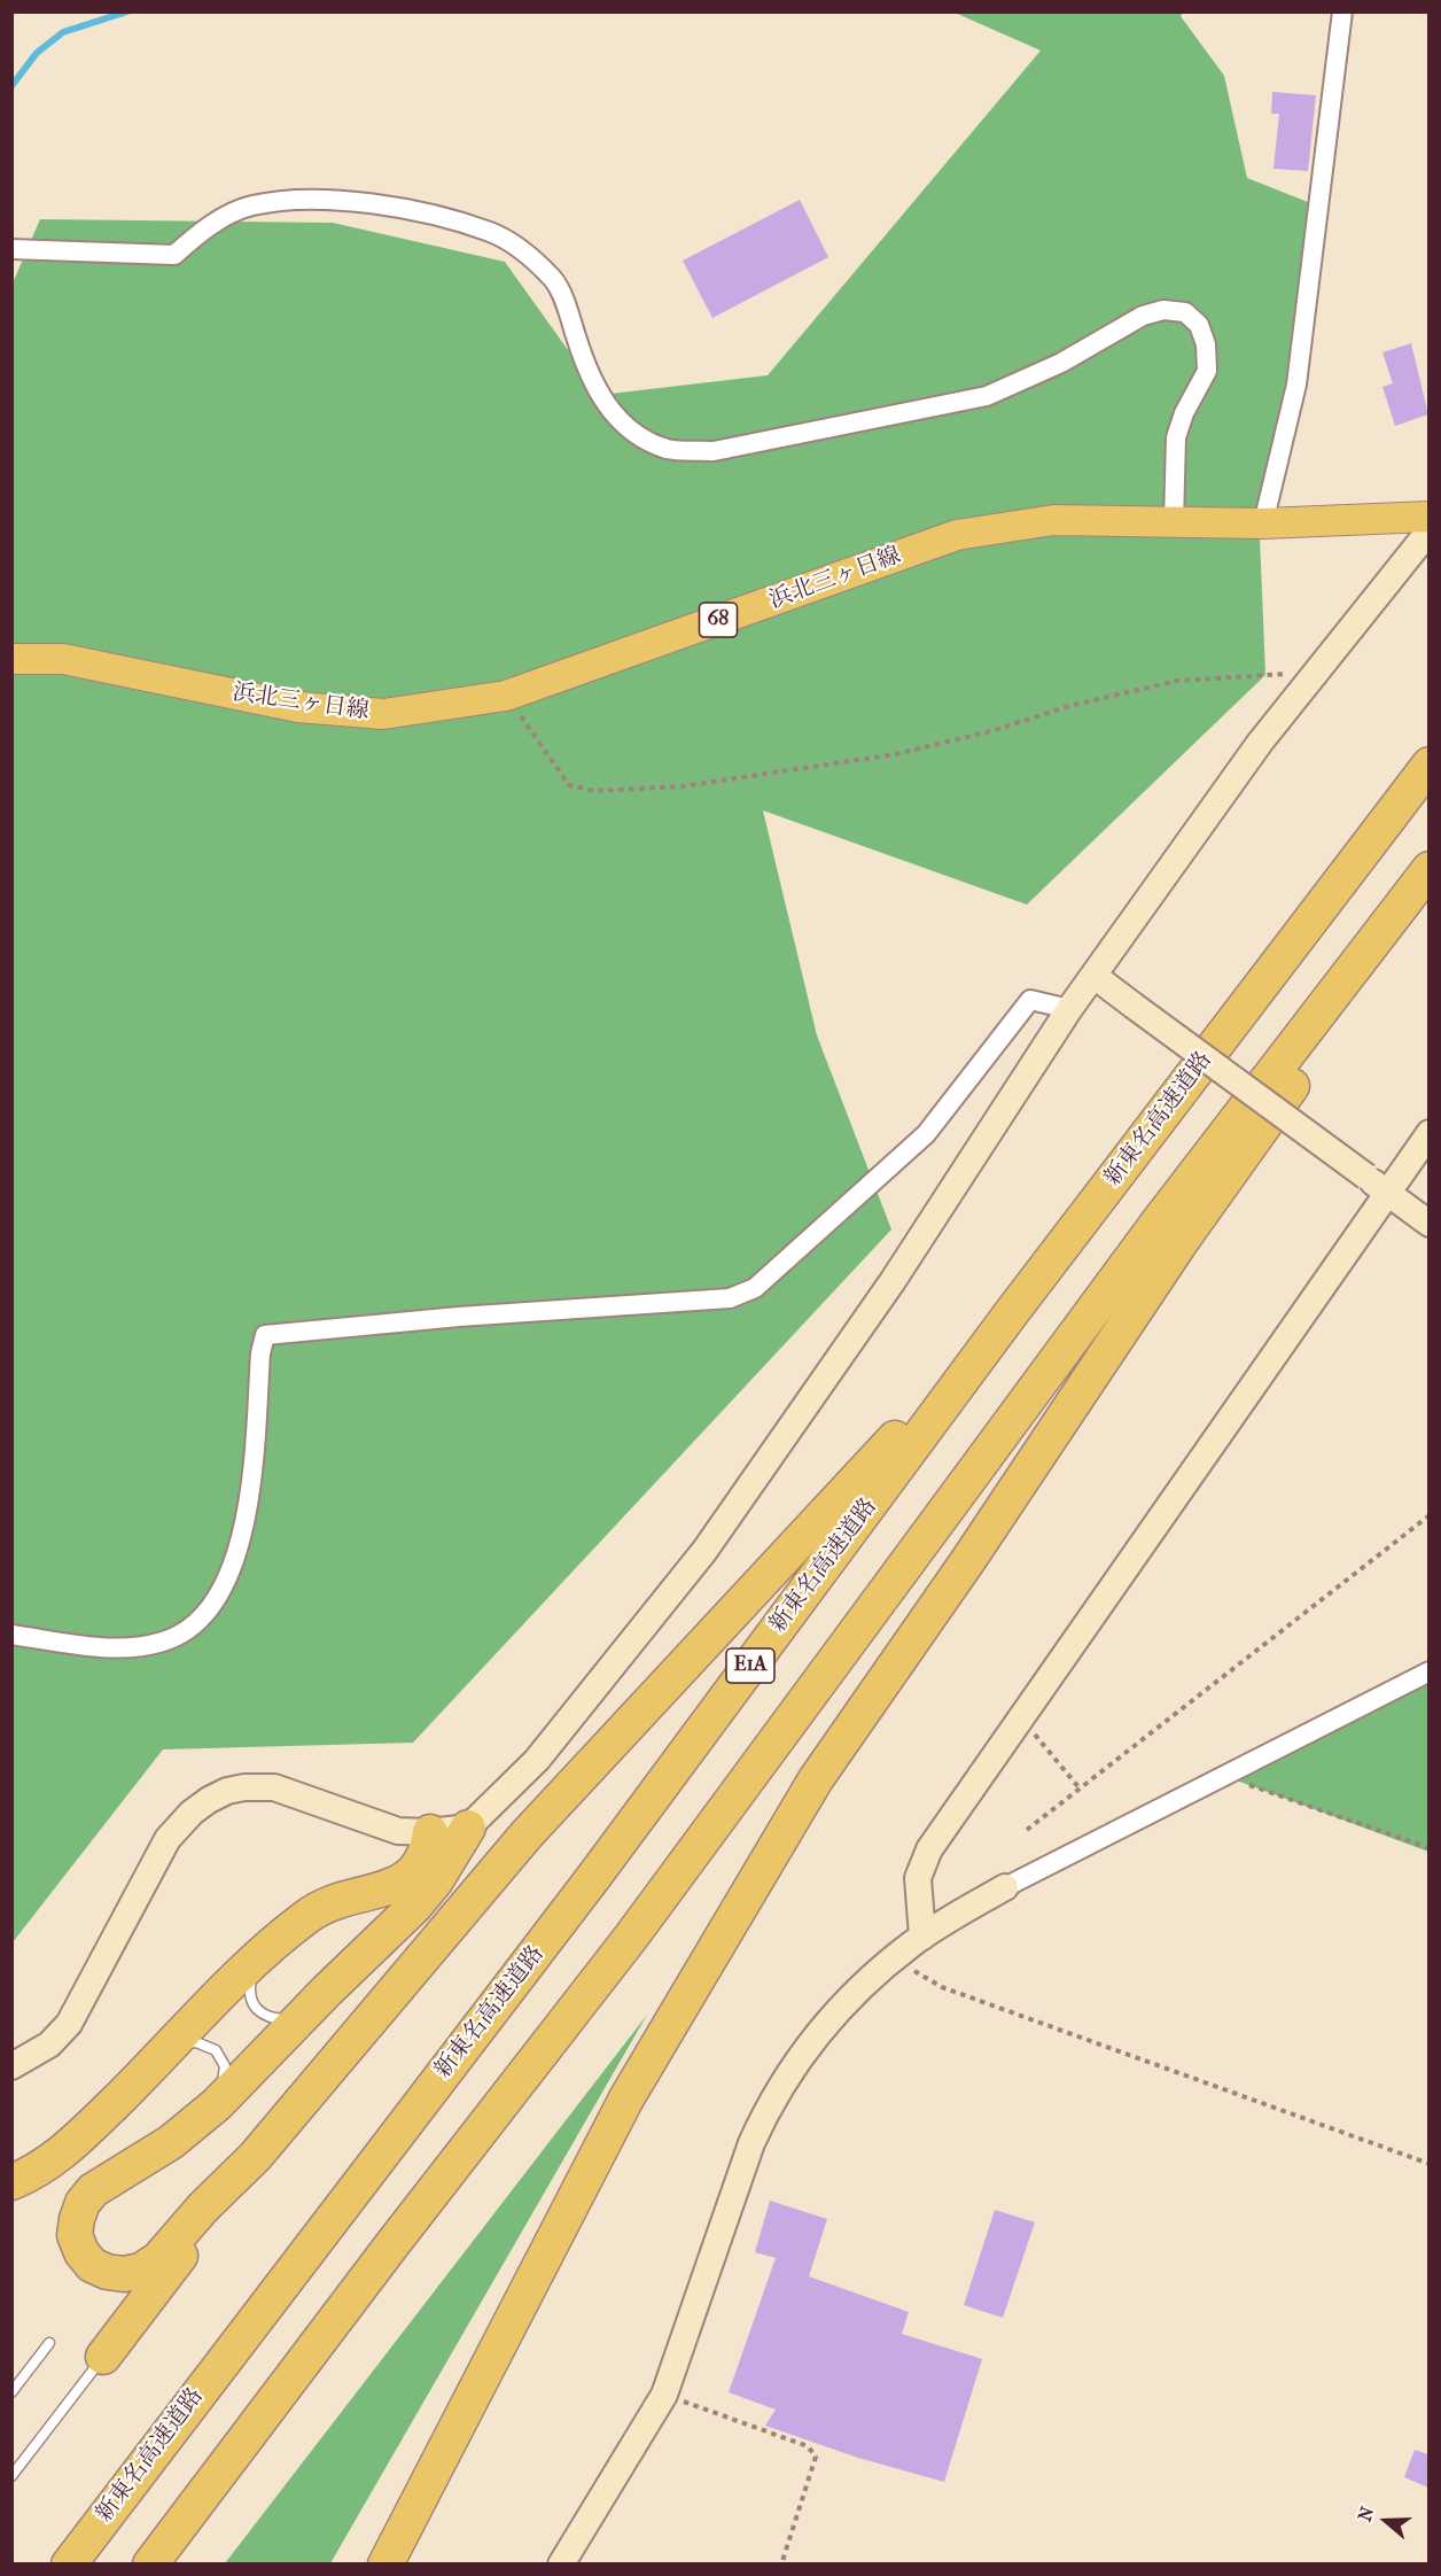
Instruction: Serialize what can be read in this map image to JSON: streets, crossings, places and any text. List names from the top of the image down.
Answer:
{
  "streets": {
    "highway": ["新東名高速道路", "E1A"],
    "main road": ["浜北三ヶ日線", "68"]
  },
  "north": "left"
}
